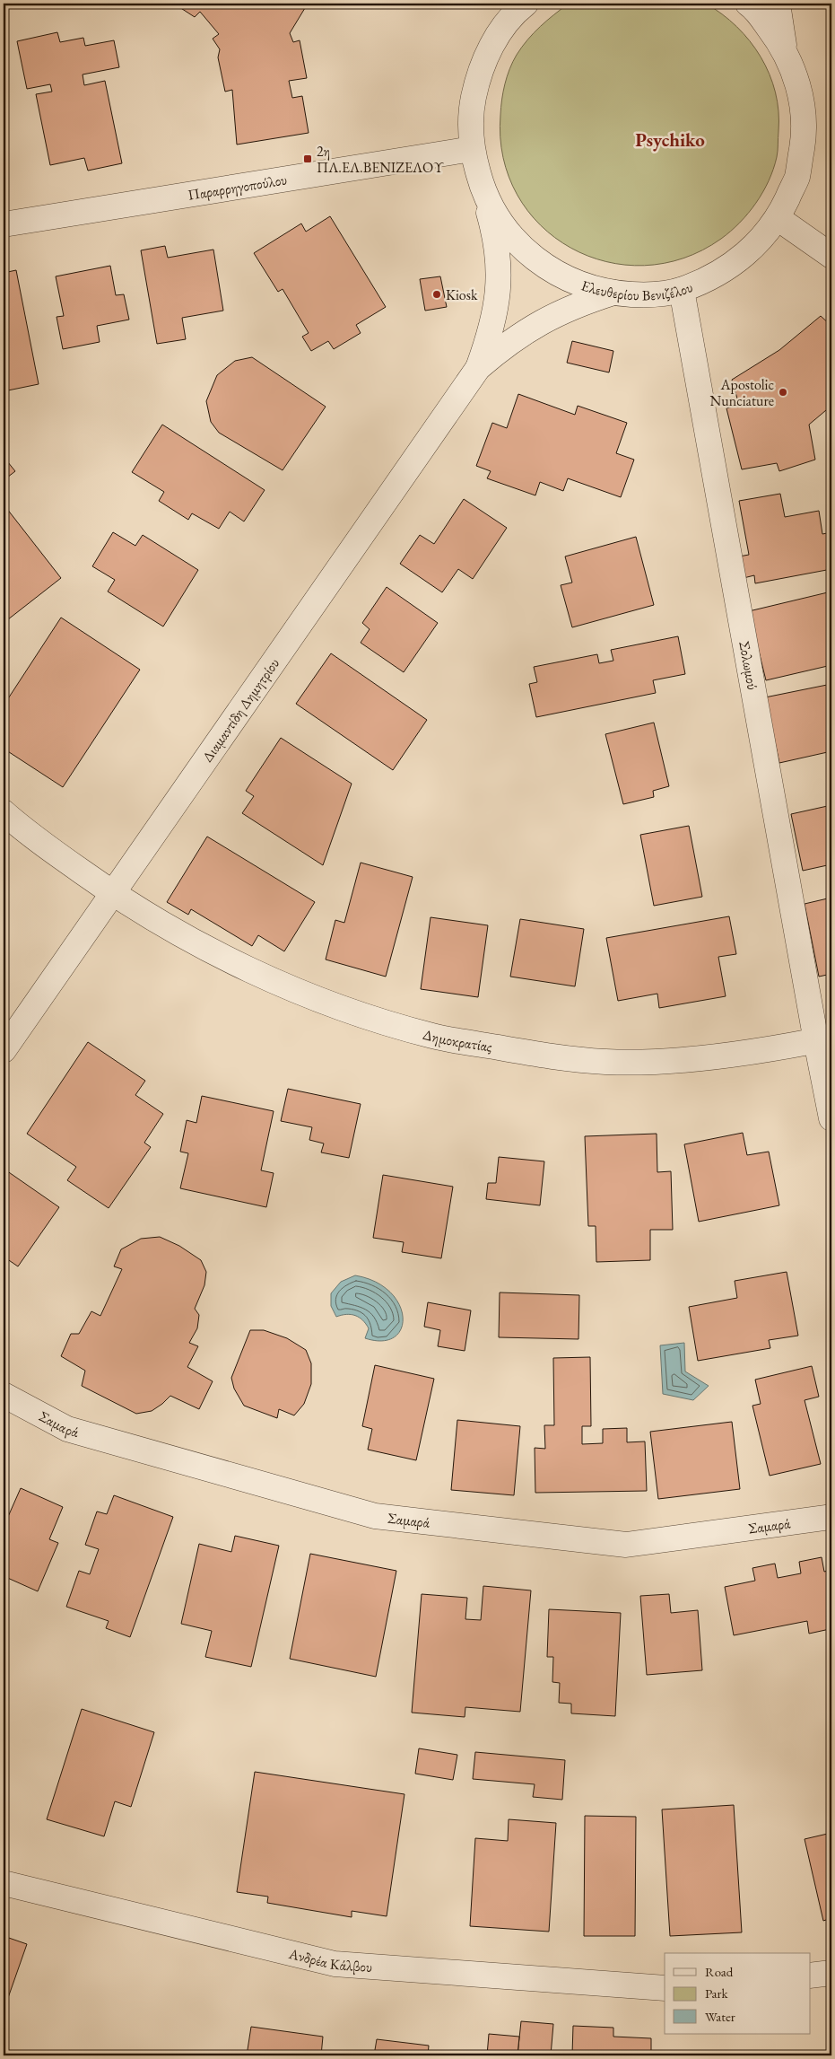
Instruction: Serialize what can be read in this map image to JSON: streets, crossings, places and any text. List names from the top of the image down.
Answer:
{
  "streets": {
    "street": [
      "Παραρρηγοπούλου",
      "Ελευθερίου Βενιζέλου",
      "Σολωμού",
      "Διαμαντίδη Δημητρίου",
      "Δημοκρατίας",
      "Σαμαρά",
      "Ανδρέα Κάλβου"
    ]
  },
  "crossings": [
    ["Παραρρηγοπούλου", "Ελευθερίου Βενιζέλου"],
    ["Ελευθερίου Βενιζέλου", "Σολωμού"],
    ["Ελευθερίου Βενιζέλου", "Διαμαντίδη Δημητρίου"],
    ["Σολωμού", "Δημοκρατίας"],
    ["Διαμαντίδη Δημητρίου", "Δημοκρατίας"]
  ],
  "districts": ["Psychiko"],
  "places": {
    "transit": ["2η ΠΛ.ΕΛ.ΒΕΝΙΖΕΛΟΥ"],
    "other": ["Kiosk", "Apostolic Nunciature"]
  },
  "legend": ["Road", "Park", "Water"]
}
